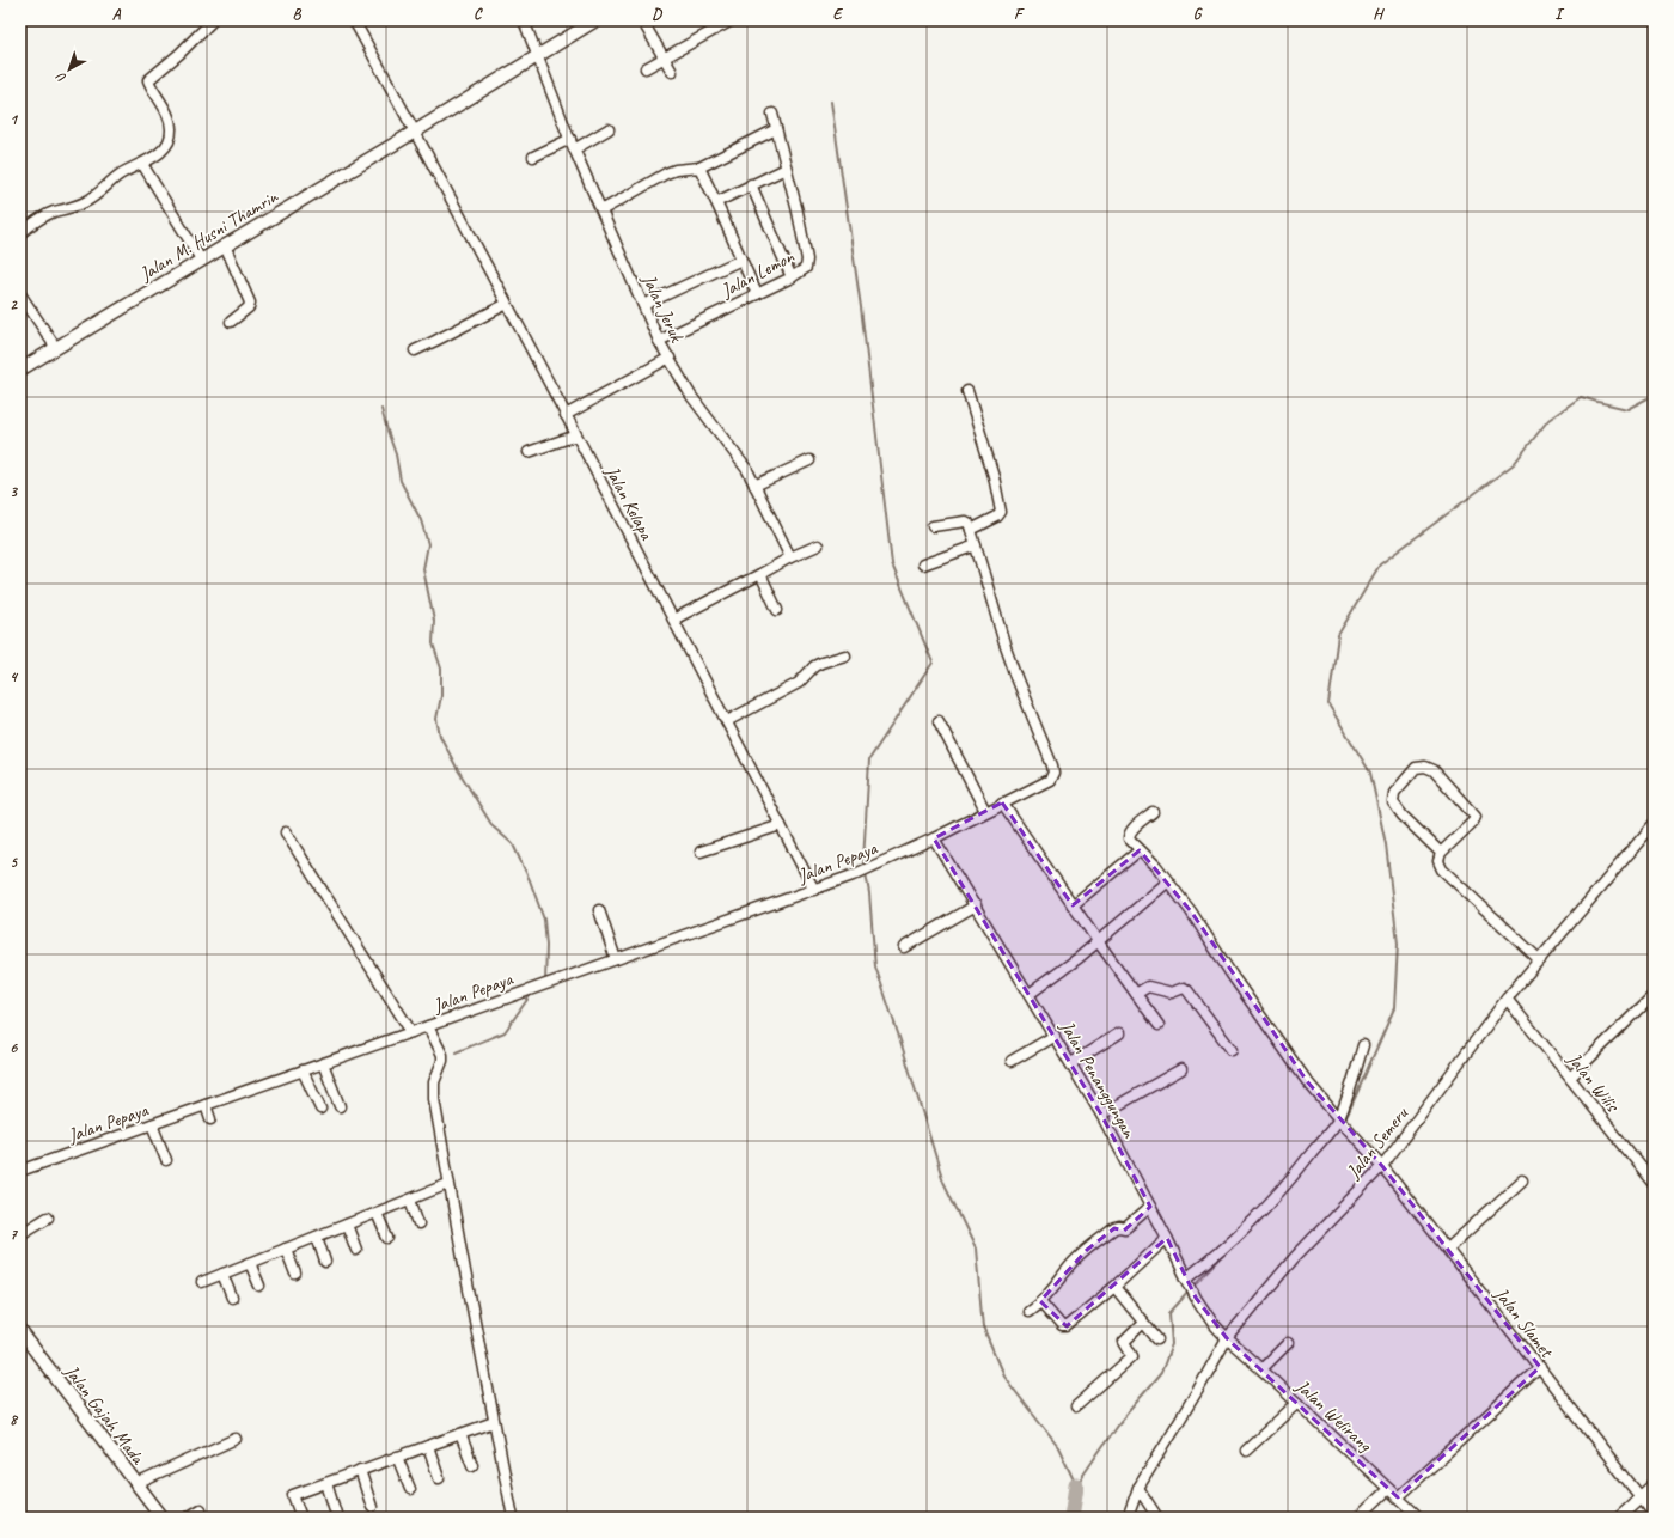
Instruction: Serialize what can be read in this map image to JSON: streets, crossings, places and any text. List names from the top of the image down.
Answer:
{
  "streets": {
    "main road": ["Jalan M. Husni Thamrin", "Jalan Gajah Mada"],
    "street": [
      "Jalan Lemon",
      "Jalan Jeruk",
      "Jalan Kelapa",
      "Jalan Pepaya",
      "Jalan Penanggungan",
      "Jalan Wilis",
      "Jalan Semeru",
      "Jalan Slamet",
      "Jalan Welirang"
    ]
  },
  "crossings": [
    ["Jalan M. Husni Thamrin", "Jalan Jeruk"],
    ["Jalan M. Husni Thamrin", "Jalan Kelapa"],
    ["Jalan Lemon", "Jalan Jeruk"],
    ["Jalan Kelapa", "Jalan Pepaya"],
    ["Jalan Pepaya", "Jalan Penanggungan"],
    ["Jalan Penanggungan", "Jalan Semeru"],
    ["Jalan Penanggungan", "Jalan Welirang"],
    ["Jalan Wilis", "Jalan Semeru"],
    ["Jalan Semeru", "Jalan Slamet"],
    ["Jalan Semeru", "Jalan Welirang"]
  ],
  "north": "bottom left",
  "grid": {
    "columns": [
      "A",
      "B",
      "C",
      "D",
      "E",
      "F",
      "G",
      "H",
      "I"
    ],
    "rows": [
      "1",
      "2",
      "3",
      "4",
      "5",
      "6",
      "7",
      "8"
    ]
  }
}
